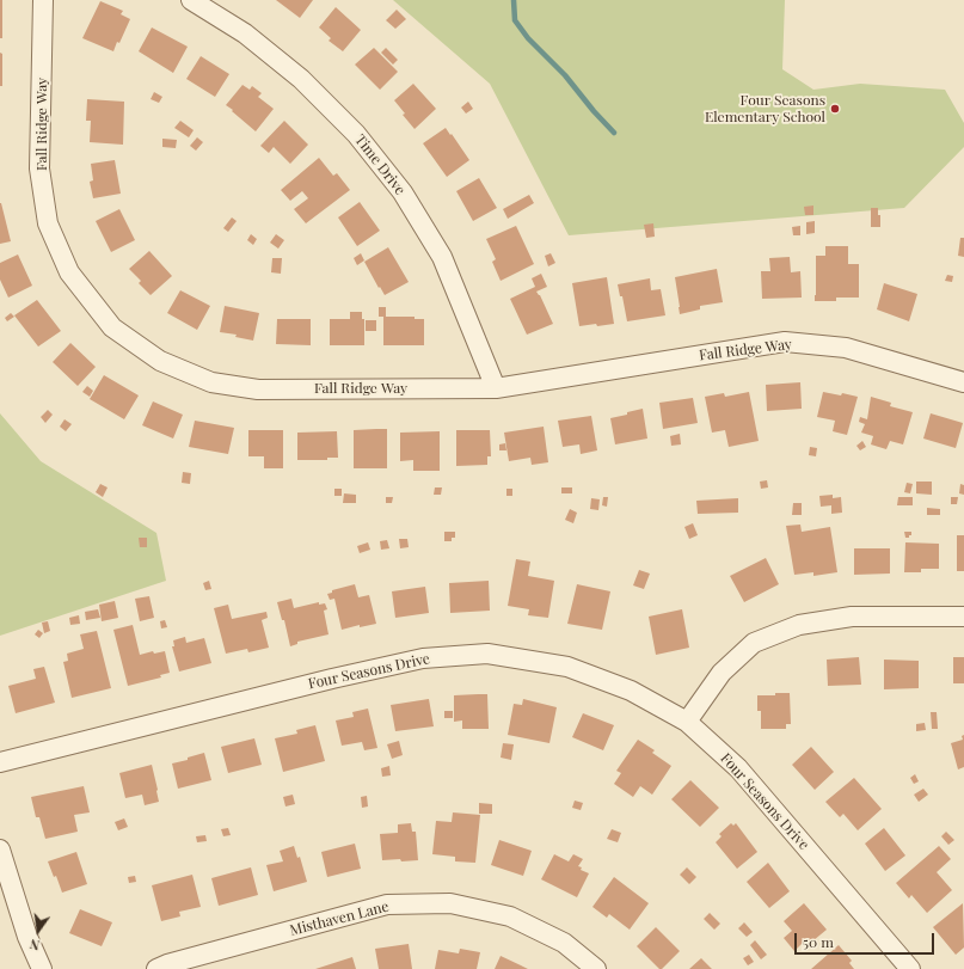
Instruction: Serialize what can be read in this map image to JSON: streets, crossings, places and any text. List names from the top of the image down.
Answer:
{
  "streets": {
    "street": [
      "Fall Ridge Way",
      "Time Drive",
      "Four Seasons Drive",
      "Misthaven Lane"
    ]
  },
  "crossings": [
    ["Fall Ridge Way", "Time Drive"]
  ],
  "places": ["Four Seasons Elementary School"],
  "scale_bar": "50 m",
  "north": "bottom"
}
